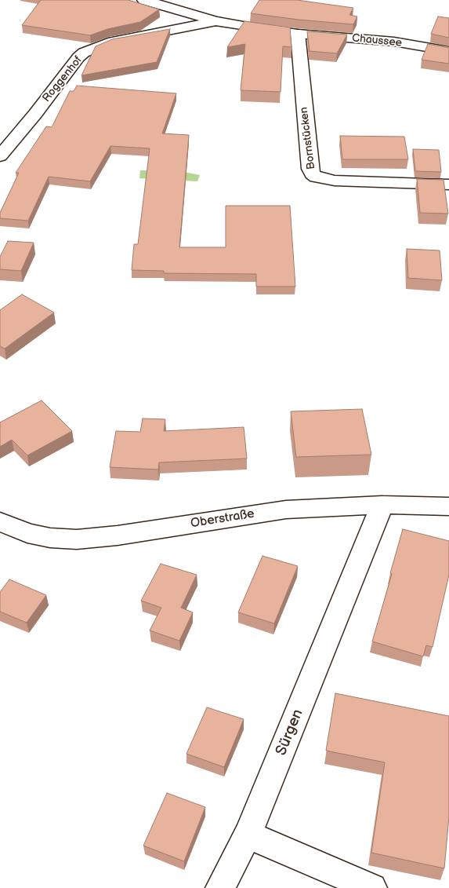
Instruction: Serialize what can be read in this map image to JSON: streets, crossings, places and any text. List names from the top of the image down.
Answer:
{
  "streets": {
    "street": [
      "Chaussee",
      "Roggenhof",
      "Bornstücken",
      "Oberstraße",
      "Sürgen"
    ]
  },
  "crossings": [
    ["Chaussee", "Roggenhof"],
    ["Chaussee", "Bornstücken"],
    ["Oberstraße", "Sürgen"]
  ]
}
